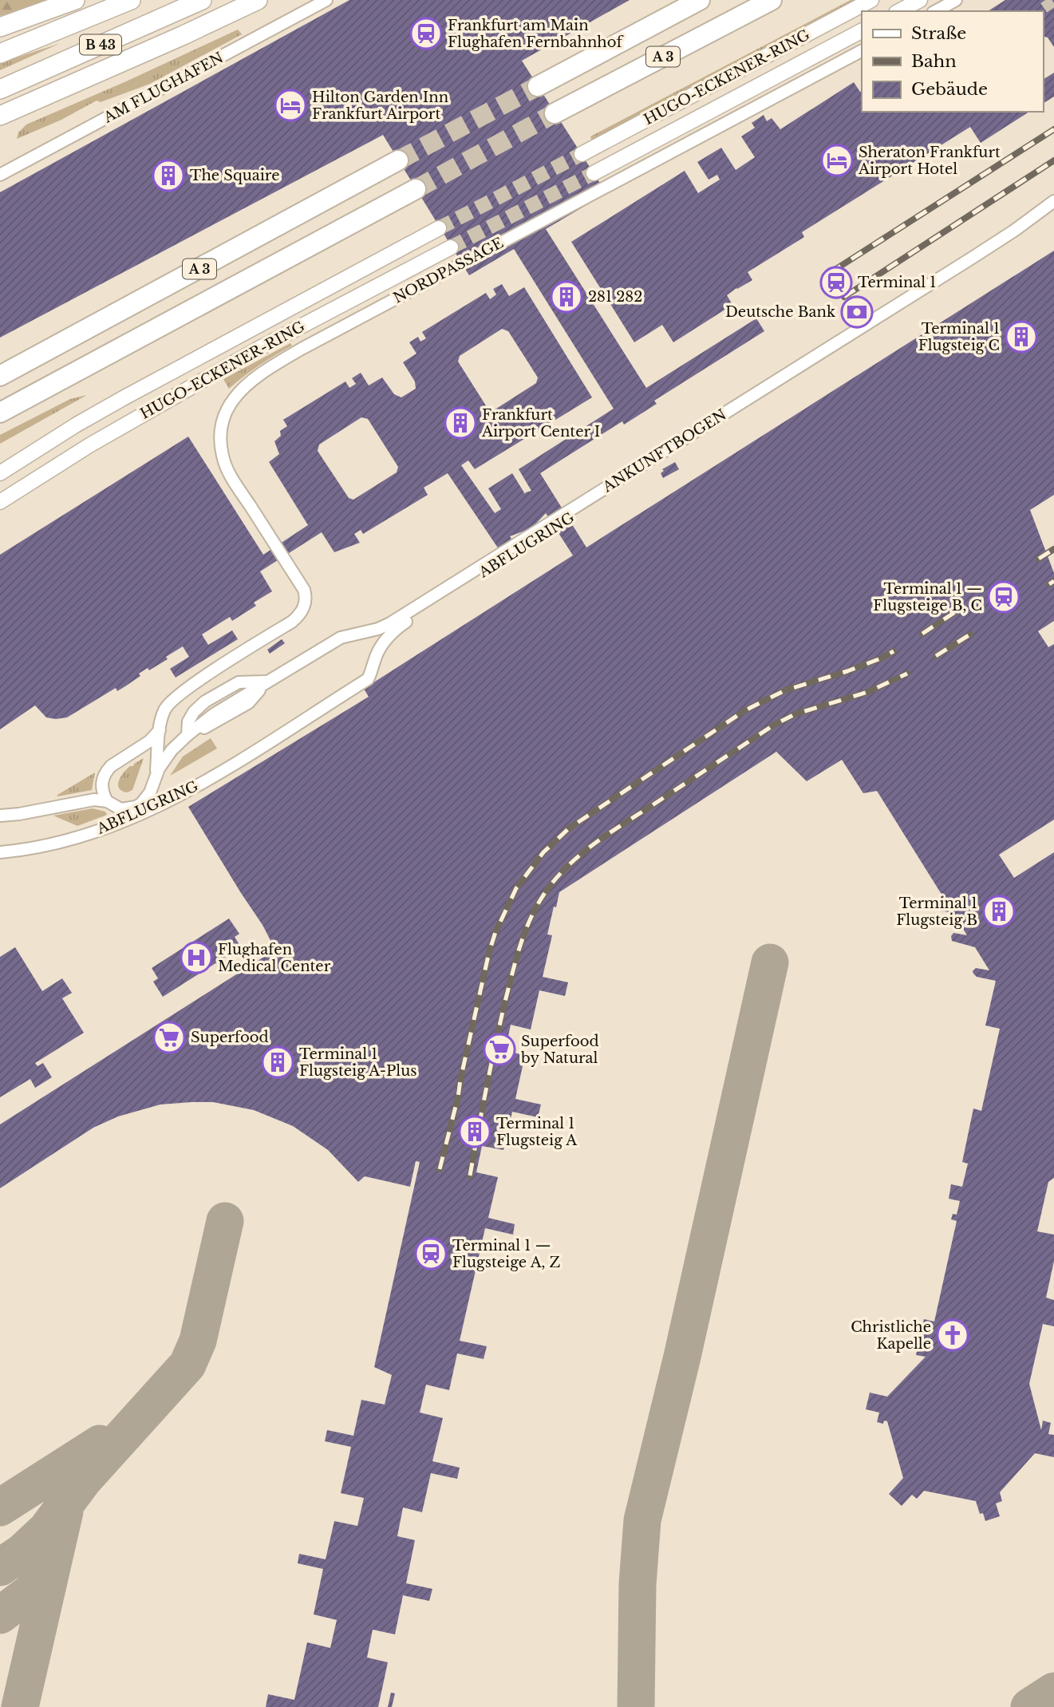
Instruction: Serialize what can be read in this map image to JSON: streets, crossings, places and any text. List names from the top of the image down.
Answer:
{
  "streets": {
    "highway": ["B 43", "A 3"],
    "street": [
      "HUGO-ECKENER-RING",
      "AM FLUGHAFEN",
      "NORDPASSAGE",
      "ANKUNFTBOGEN",
      "ABFLUGRING"
    ]
  },
  "places": {
    "station": [
      "Frankfurt am Main Flughafen Fernbahnhof",
      "Terminal 1",
      "Terminal 1 — Flugsteige B, C",
      "Terminal 1 — Flugsteige A, Z"
    ],
    "hotel": ["Hilton Garden Inn Frankfurt Airport", "Sheraton Frankfurt Airport Hotel"],
    "building": [
      "The Squaire",
      "281 282",
      "Terminal 1 Flugsteig C",
      "Frankfurt Airport Center I",
      "Terminal 1 Flugsteig B",
      "Terminal 1 Flugsteig A-Plus",
      "Terminal 1 Flugsteig A"
    ],
    "bank": ["Deutsche Bank"],
    "hospital": ["Flughafen Medical Center"],
    "supermarket": ["Superfood", "Superfood by Natural"],
    "church": ["Christliche Kapelle"]
  },
  "legend": ["Straße", "Bahn", "Gebäude"]
}
